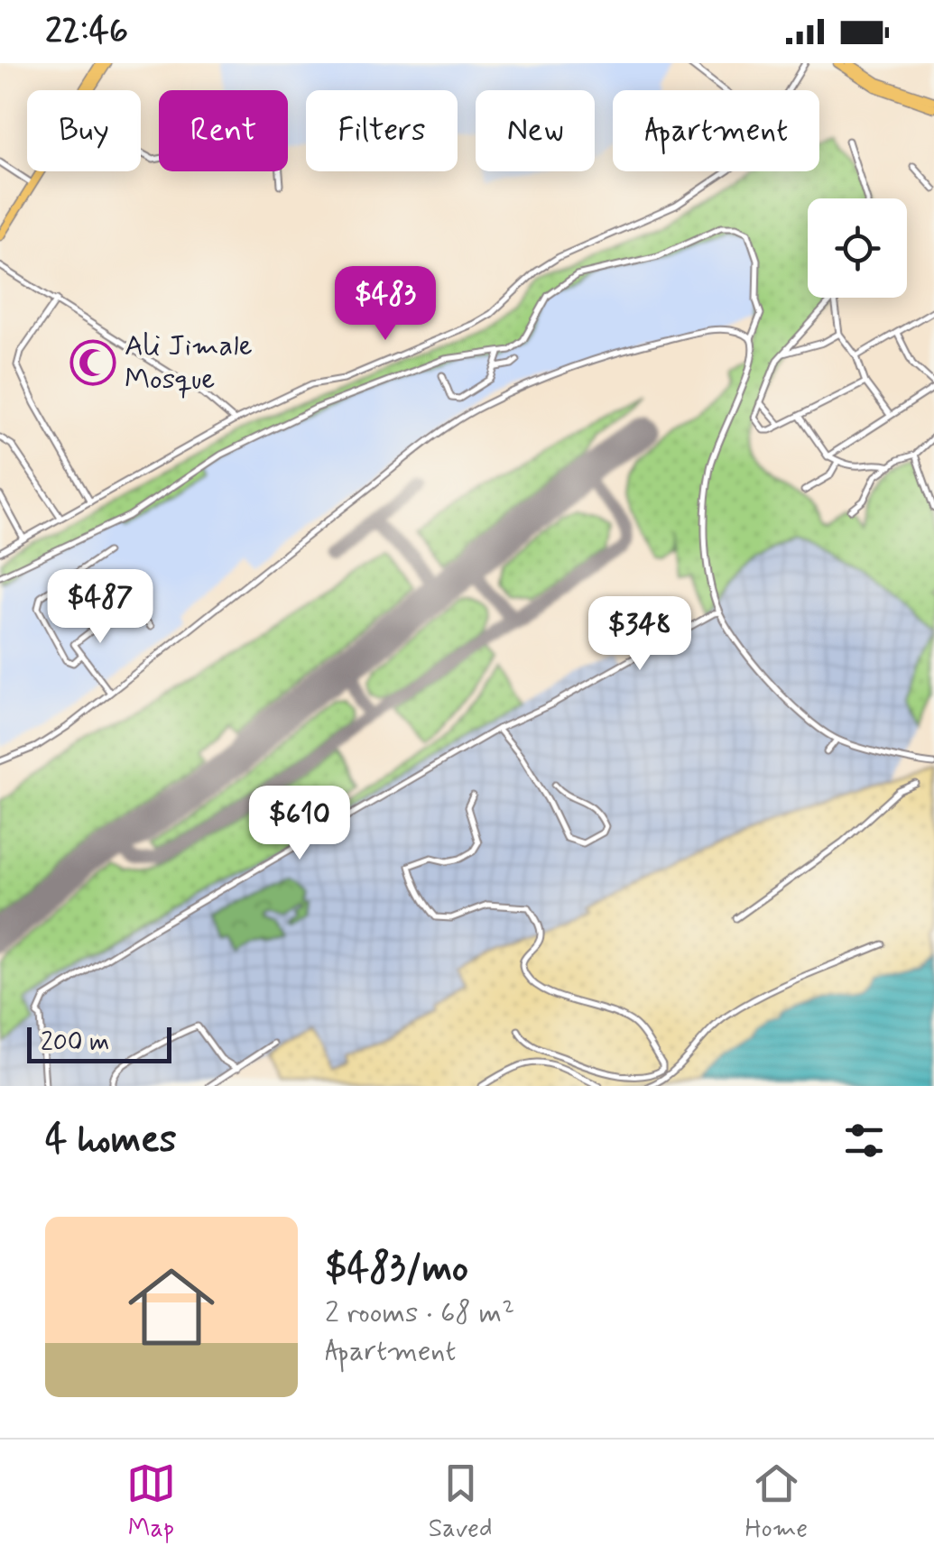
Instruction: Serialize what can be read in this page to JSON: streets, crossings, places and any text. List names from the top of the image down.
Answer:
{
  "places": {
    "mosque": ["Ali Jimale Mosque"]
  },
  "scale_bar": "200 m",
  "page": {
    "status": "22:46",
    "chip": [
      "Buy",
      "Rent",
      "Filters",
      "New",
      "Apartment"
    ],
    "price": [
      "$483",
      "$487",
      "$348",
      "$610"
    ],
    "scale": "200 m",
    "heading": "4 homes",
    "list": [
      {
        "name": "$483/mo",
        "note": "2 rooms · 68 m² · Apartment"
      }
    ],
    "tabs": ["Map", "Saved", "Home"]
  }
}
